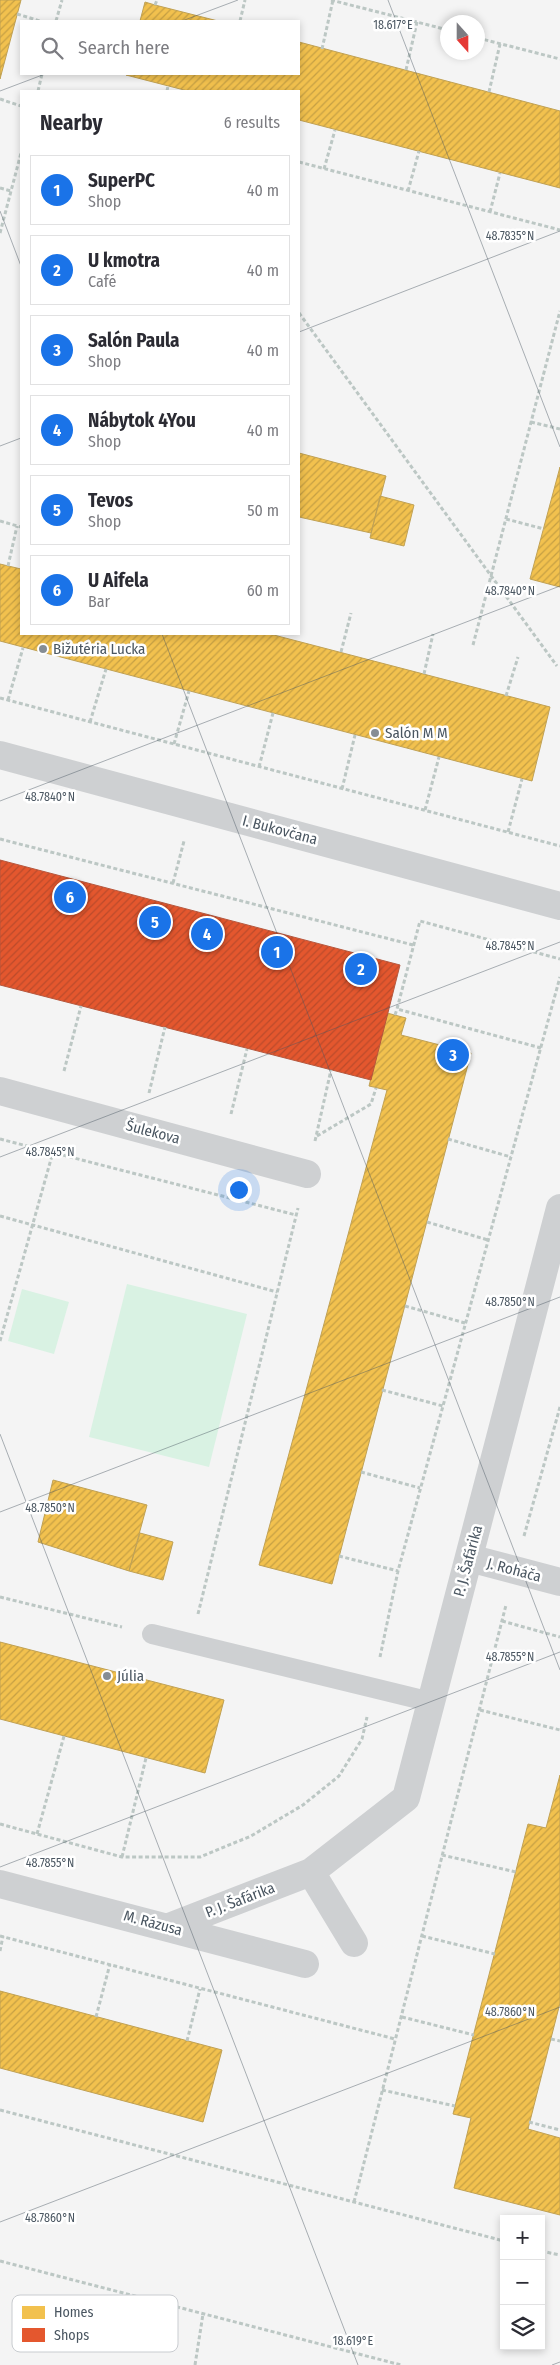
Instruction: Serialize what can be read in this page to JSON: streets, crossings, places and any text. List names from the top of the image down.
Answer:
{
  "streets": {
    "street": [
      "I. Bukovčana",
      "Šulekova",
      "P. J. Šafárika",
      "J. Roháča",
      "M. Rázusa"
    ]
  },
  "crossings": [
    ["P. J. Šafárika", "J. Roháča"],
    ["P. J. Šafárika", "M. Rázusa"]
  ],
  "places": ["Bižutéria Lucka", "Salón M M", "Júlia"],
  "legend": ["Homes", "Shops"],
  "north": "bottom",
  "page": {
    "search": "Search here",
    "heading": ["Nearby", "6 results"],
    "list": [
      {
        "mark": "1",
        "name": "SuperPC",
        "note": "Shop",
        "value": "40 m"
      },
      {
        "mark": "2",
        "name": "U kmotra",
        "note": "Café",
        "value": "40 m"
      },
      {
        "mark": "3",
        "name": "Salón Paula",
        "note": "Shop",
        "value": "40 m"
      },
      {
        "mark": "4",
        "name": "Nábytok 4You",
        "note": "Shop",
        "value": "40 m"
      },
      {
        "mark": "5",
        "name": "Tevos",
        "note": "Shop",
        "value": "50 m"
      },
      {
        "mark": "6",
        "name": "U Aifela",
        "note": "Bar",
        "value": "60 m"
      }
    ],
    "pins": [
      "6",
      "5",
      "4",
      "1",
      "2",
      "3"
    ],
    "map_buttons": ["+", "−"]
  },
  "coordinates": [
    "18.617°E",
    "48.7835°N",
    "48.7840°N",
    "48.7845°N",
    "48.7850°N",
    "48.7855°N",
    "48.7860°N",
    "18.619°E"
  ]
}
